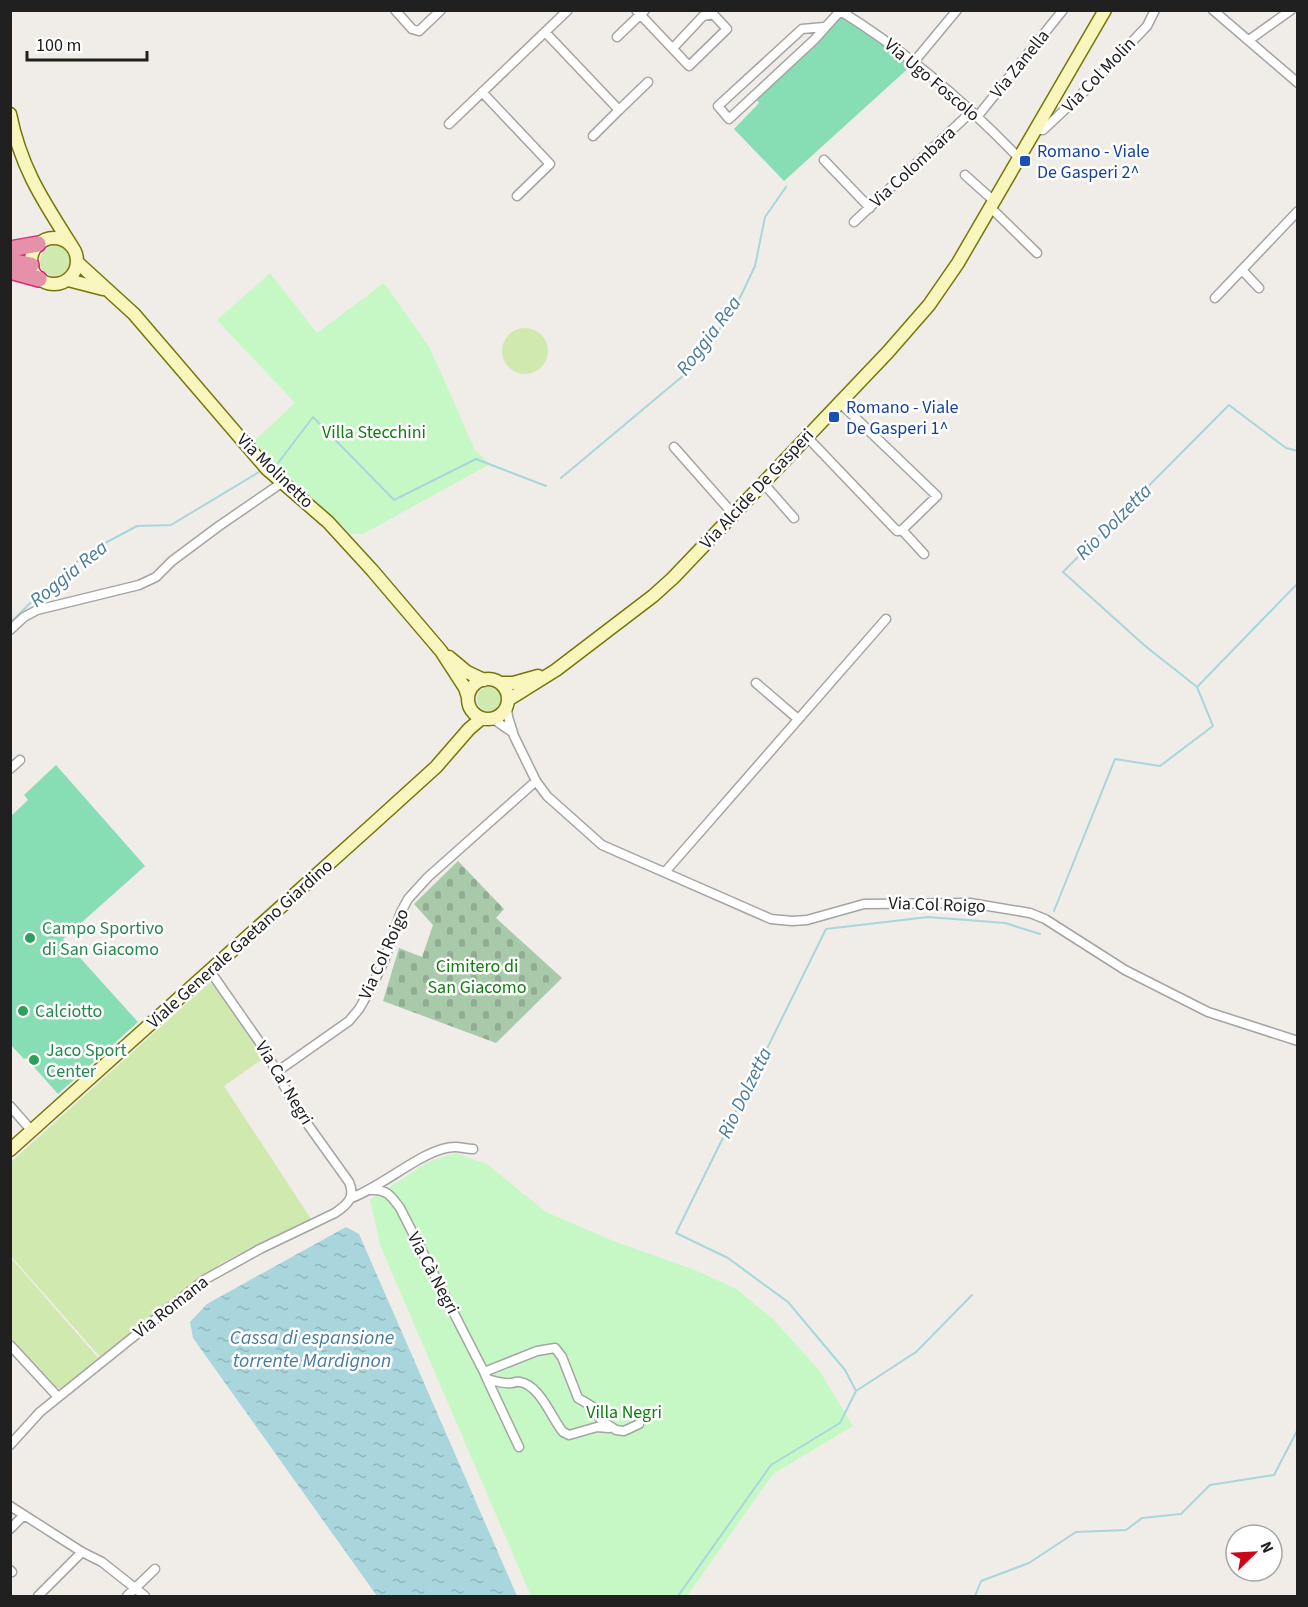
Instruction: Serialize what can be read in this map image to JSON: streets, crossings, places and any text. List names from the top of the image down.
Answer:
{
  "streets": {
    "main road": ["Via Molinetto", "Via Alcide De Gasperi", "Viale Generale Gaetano Giardino"],
    "street": [
      "Via Zanella",
      "Via Col Molin",
      "Via Ugo Foscolo",
      "Via Colombara",
      "Via Col Roigo",
      "Via Ca' Negri",
      "Via Cà Negri",
      "Via Romana"
    ]
  },
  "crossings": [
    ["Via Zanella", "Via Ugo Foscolo"],
    ["Via Zanella", "Via Colombara"],
    ["Via Col Molin", "Via Alcide De Gasperi"],
    ["Via Ugo Foscolo", "Via Colombara"],
    ["Via Ugo Foscolo", "Via Alcide De Gasperi"],
    ["Via Molinetto", "Via Alcide De Gasperi"],
    ["Via Molinetto", "Via Col Roigo"],
    ["Via Molinetto", "Viale Generale Gaetano Giardino"],
    ["Via Alcide De Gasperi", "Via Col Roigo"],
    ["Via Alcide De Gasperi", "Viale Generale Gaetano Giardino"],
    ["Via Col Roigo", "Viale Generale Gaetano Giardino"],
    ["Via Col Roigo", "Via Ca' Negri"],
    ["Viale Generale Gaetano Giardino", "Via Ca' Negri"],
    ["Via Ca' Negri", "Via Romana"]
  ],
  "water": ["Roggia Rea", "Rio Dolzetta", "Cassa di espansione torrente Mardignon"],
  "parks": ["Villa Stecchini", "Cimitero di San Giacomo", "Villa Negri"],
  "places": {
    "transit": ["Romano - Viale De Gasperi 2^", "Romano - Viale De Gasperi 1^"],
    "other": ["Campo Sportivo di San Giacomo", "Calciotto", "Jaco Sport Center"]
  },
  "scale_bar": "100 m",
  "north": "top right"
}
